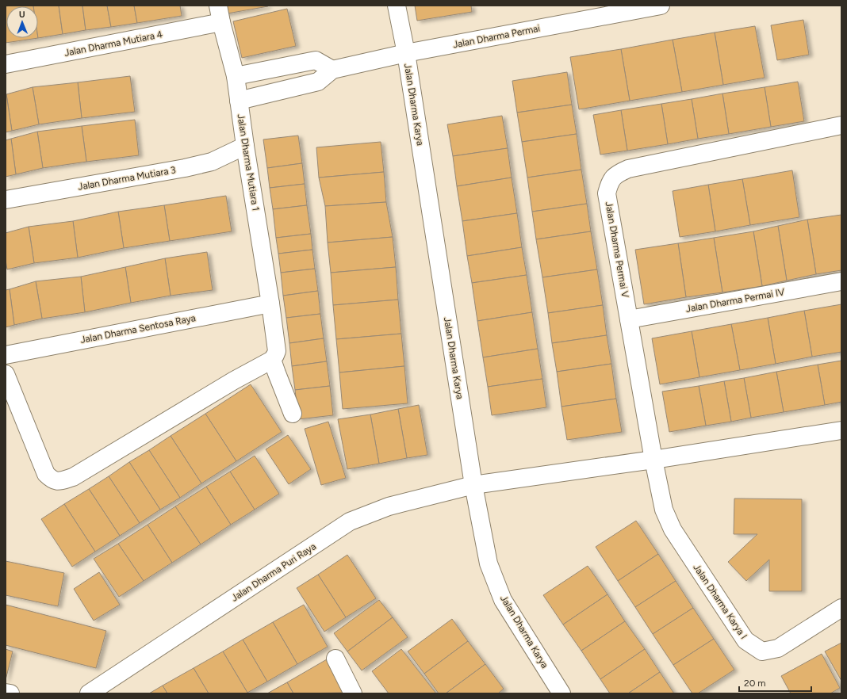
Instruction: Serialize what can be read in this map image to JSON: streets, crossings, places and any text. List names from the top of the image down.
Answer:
{
  "streets": {
    "street": [
      "Jalan Dharma Permai",
      "Jalan Dharma Mutiara 4",
      "Jalan Dharma Karya",
      "Jalan Dharma Mutiara 1",
      "Jalan Dharma Mutiara 3",
      "Jalan Dharma Permai V",
      "Jalan Dharma Permai IV",
      "Jalan Dharma Sentosa Raya",
      "Jalan Dharma Puri Raya",
      "Jalan Dharma Karya I"
    ]
  },
  "crossings": [
    ["Jalan Dharma Permai", "Jalan Dharma Karya"],
    ["Jalan Dharma Permai", "Jalan Dharma Mutiara 1"],
    ["Jalan Dharma Mutiara 4", "Jalan Dharma Mutiara 1"],
    ["Jalan Dharma Karya", "Jalan Dharma Puri Raya"],
    ["Jalan Dharma Mutiara 1", "Jalan Dharma Mutiara 3"],
    ["Jalan Dharma Mutiara 1", "Jalan Dharma Sentosa Raya"],
    ["Jalan Dharma Permai V", "Jalan Dharma Permai IV"],
    ["Jalan Dharma Permai V", "Jalan Dharma Karya I"]
  ],
  "scale_bar": "20 m",
  "north": "top"
}
